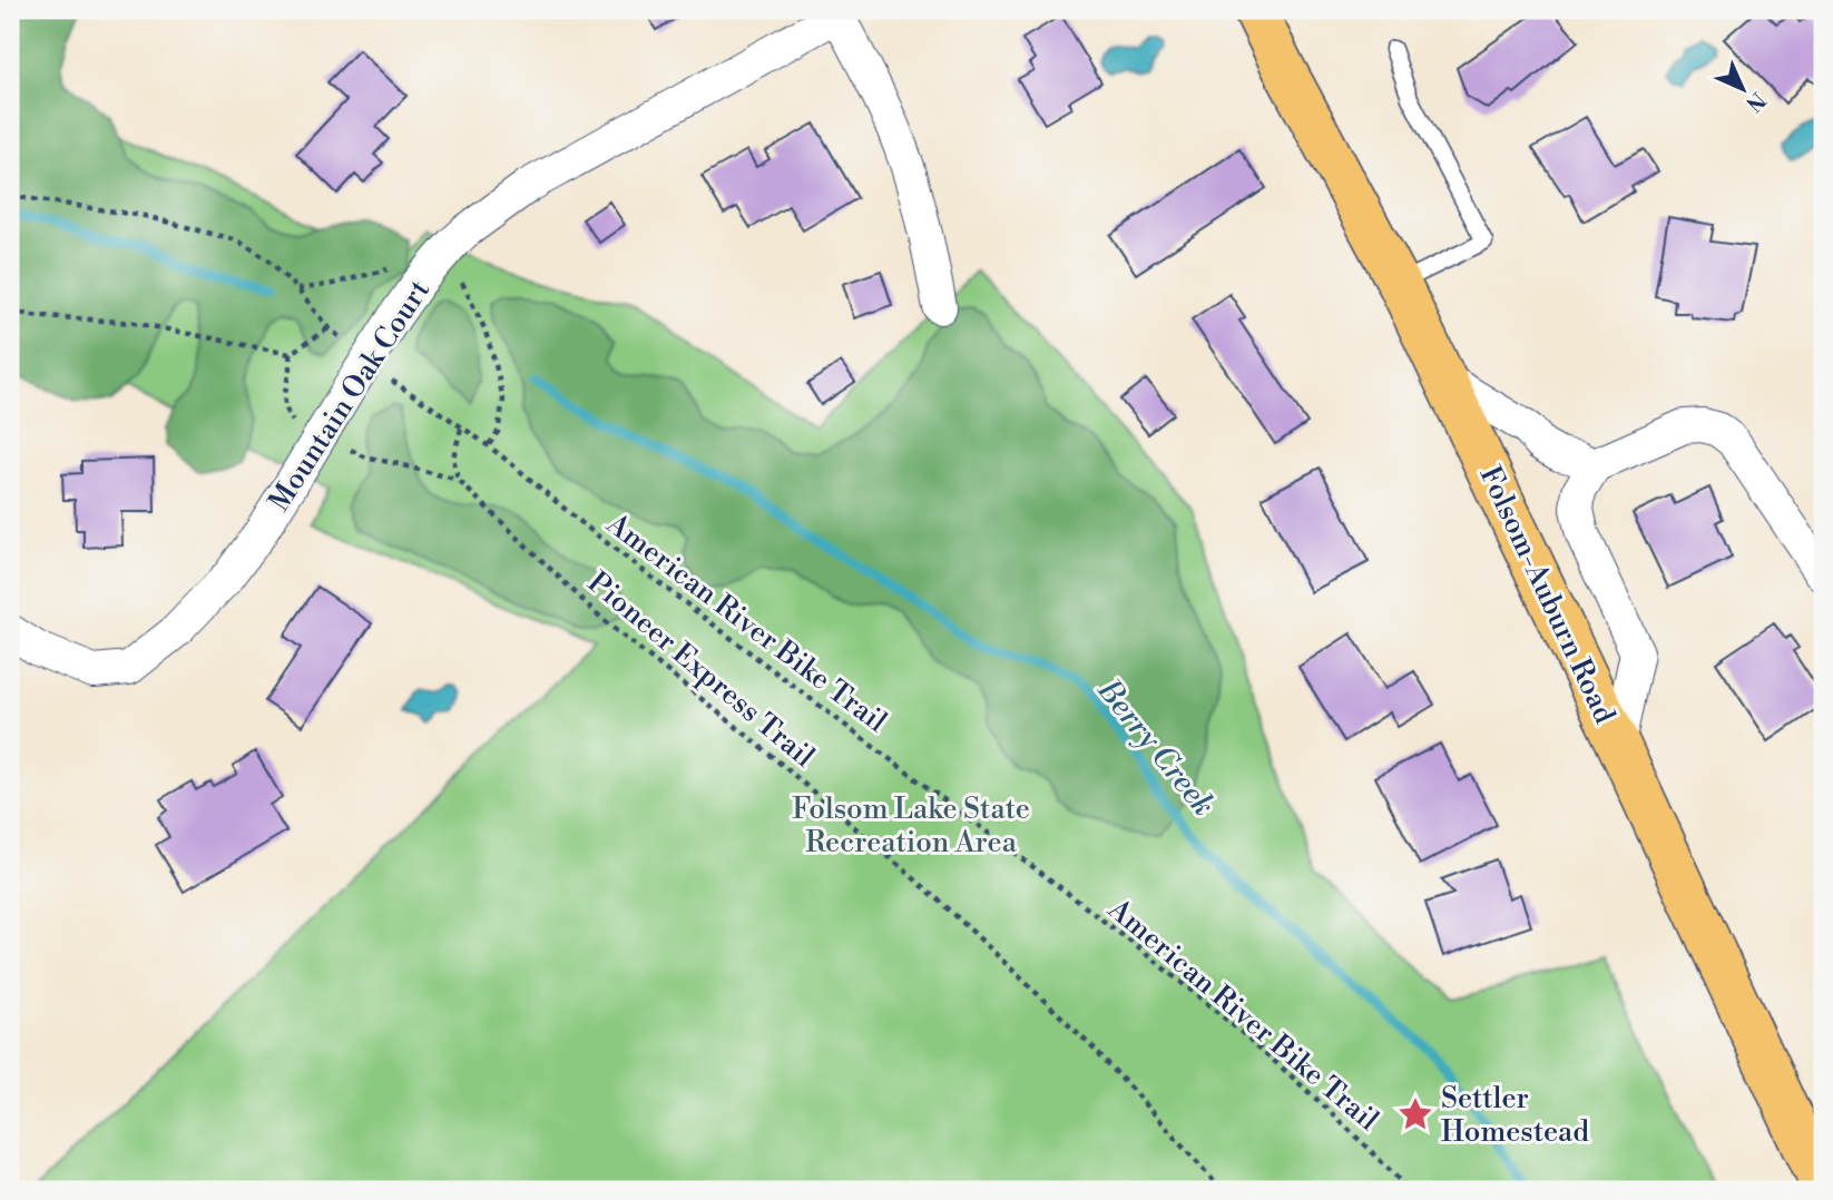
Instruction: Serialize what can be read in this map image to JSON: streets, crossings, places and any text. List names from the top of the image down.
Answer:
{
  "streets": {
    "main road": ["Folsom-Auburn Road"],
    "street": ["Mountain Oak Court"],
    "path": ["American River Bike Trail", "Pioneer Express Trail"]
  },
  "water": ["Berry Creek"],
  "parks": ["Folsom Lake State Recreation Area"],
  "places": {
    "place": ["Settler Homestead"]
  },
  "north": "bottom right"
}
